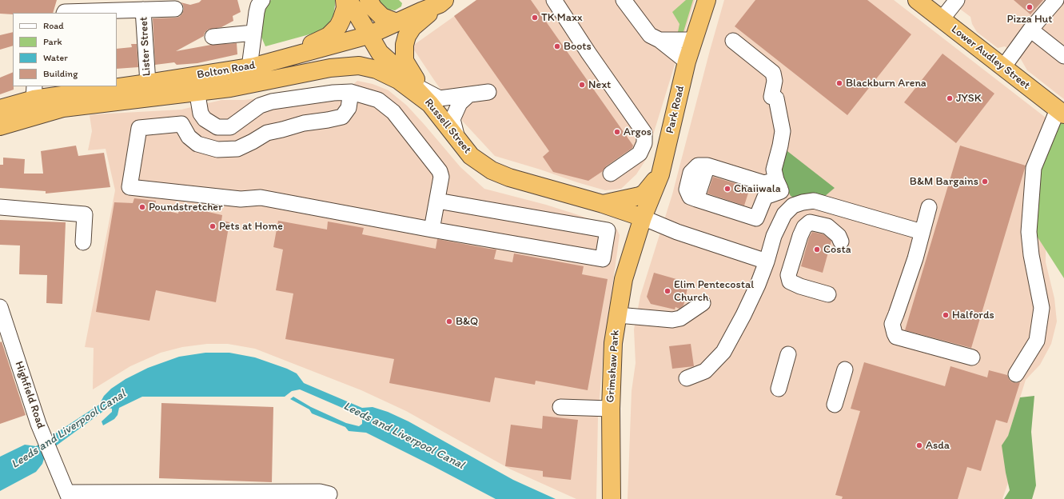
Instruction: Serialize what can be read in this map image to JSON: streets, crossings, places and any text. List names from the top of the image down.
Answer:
{
  "streets": {
    "highway": [
      "Lower Audley Street",
      "Bolton Road",
      "Park Road",
      "Russell Street",
      "Grimshaw Park"
    ],
    "street": ["Lister Street", "Highfield Road"]
  },
  "crossings": [
    ["Lister Street", "Bolton Road"],
    ["Bolton Road", "Russell Street"],
    ["Park Road", "Russell Street"],
    ["Park Road", "Grimshaw Park"],
    ["Russell Street", "Grimshaw Park"]
  ],
  "water": ["Leeds and Liverpool Canal"],
  "places": [
    "Pizza Hut",
    "TK Maxx",
    "Boots",
    "Blackburn Arena",
    "Next",
    "JYSK",
    "Argos",
    "B&M Bargains",
    "Chaiiwala",
    "Poundstretcher",
    "Pets at Home",
    "Costa",
    "Elim Pentecostal Church",
    "Halfords",
    "B&Q",
    "Asda"
  ],
  "legend": [
    "Road",
    "Park",
    "Water",
    "Building"
  ]
}
